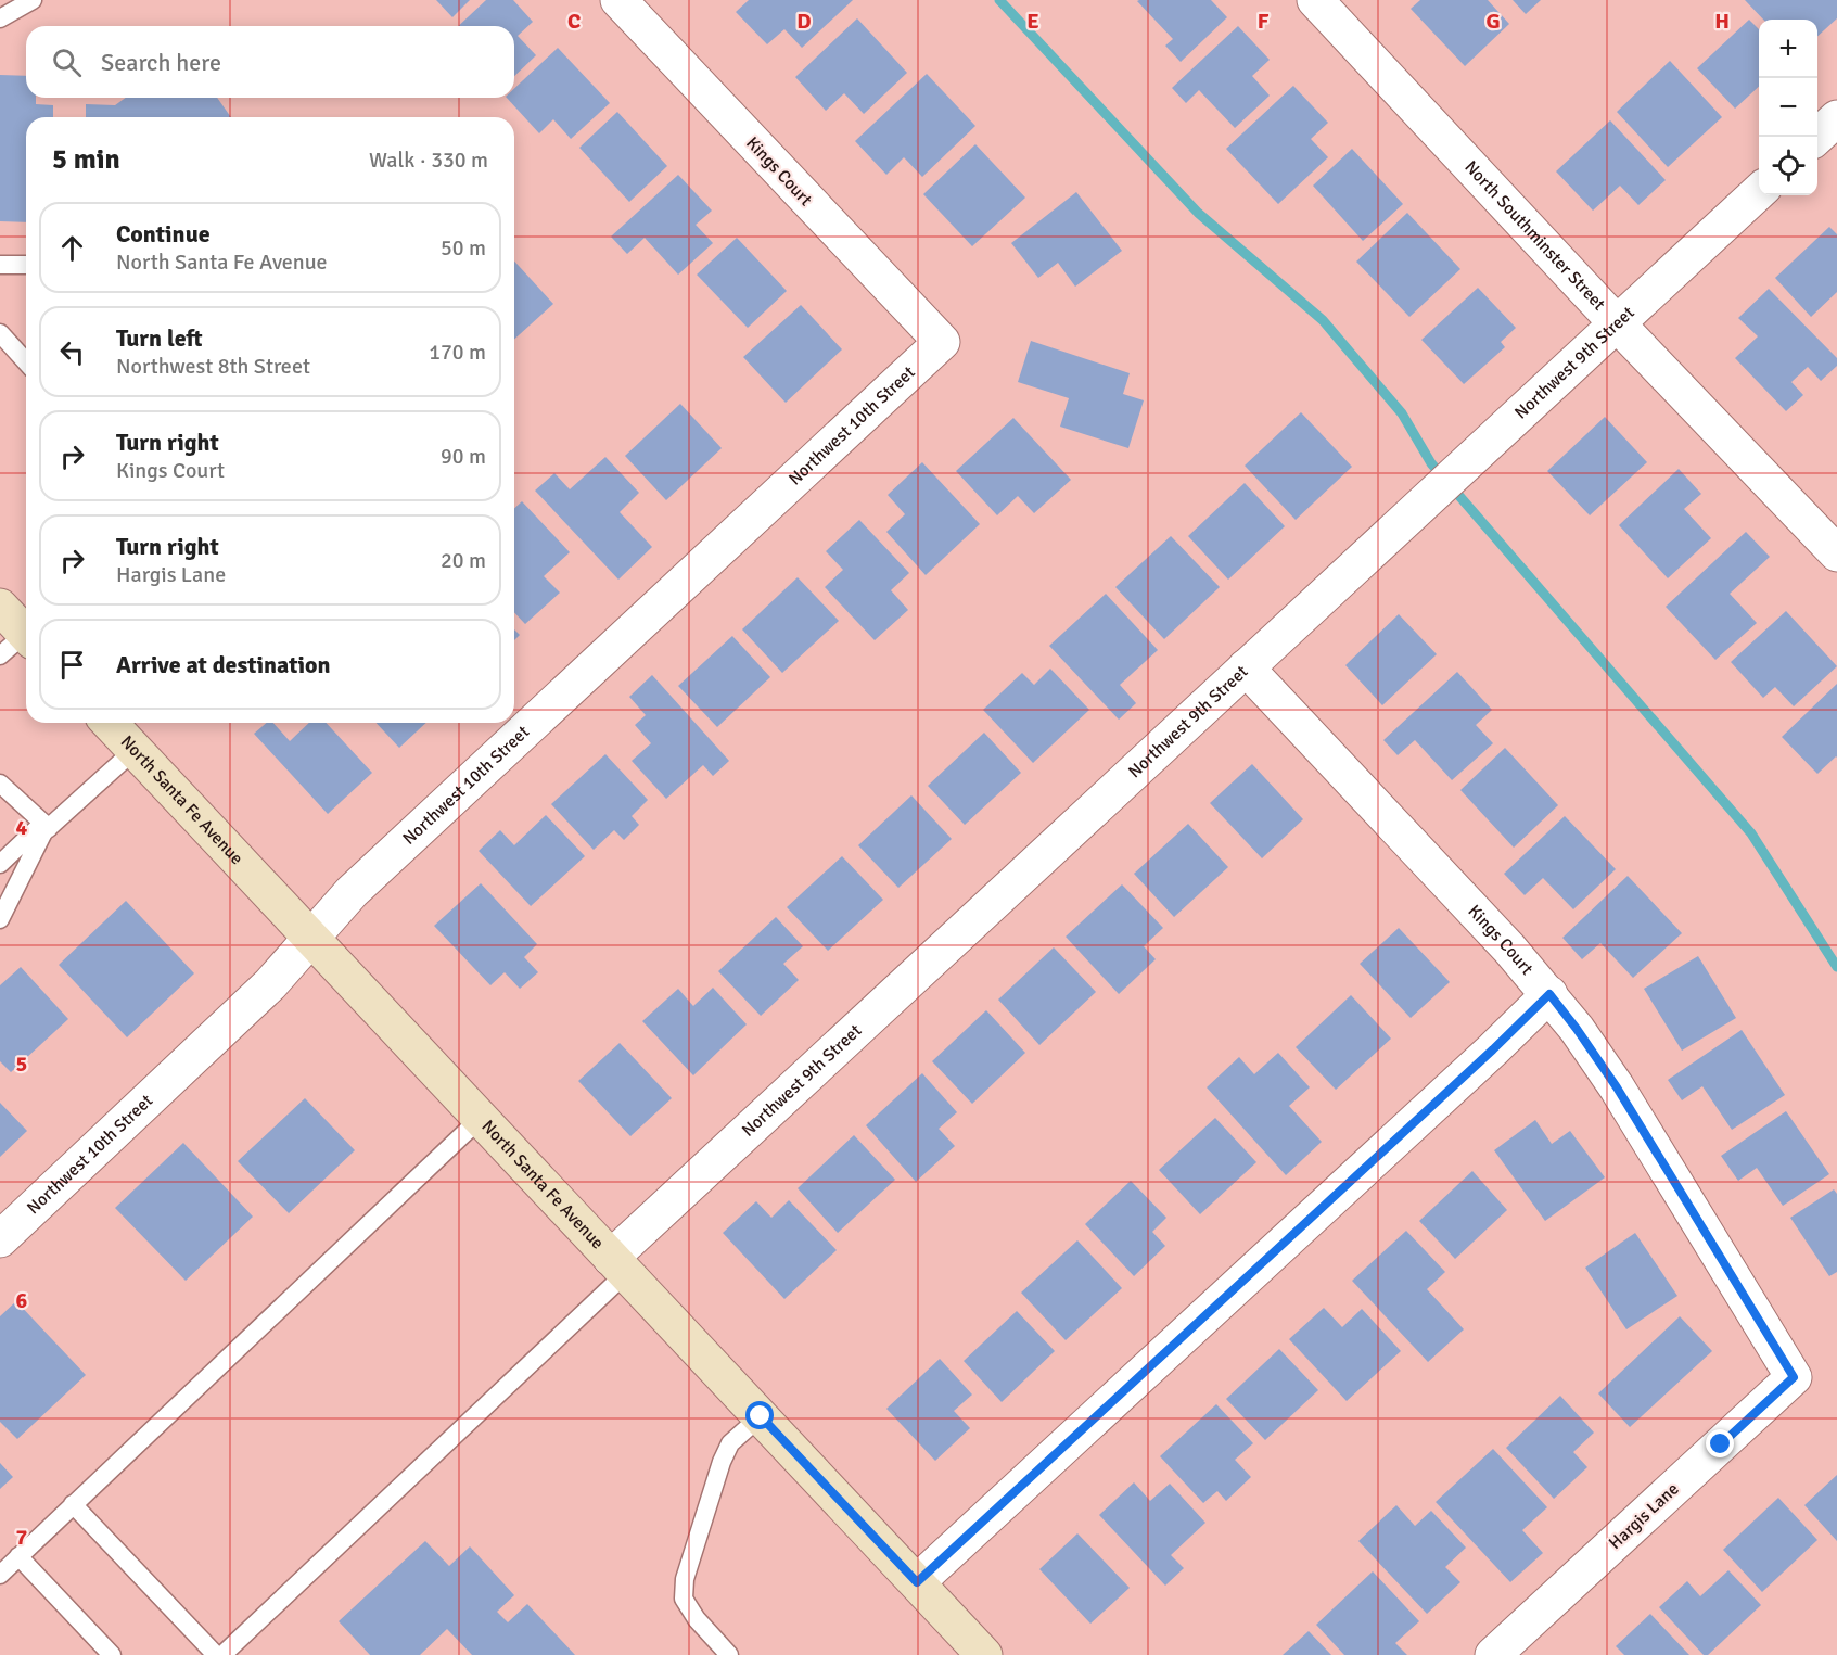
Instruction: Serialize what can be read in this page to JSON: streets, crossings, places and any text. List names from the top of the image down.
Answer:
{
  "streets": {
    "main road": ["North Santa Fe Avenue"],
    "street": [
      "Kings Court",
      "North Southminster Street",
      "Northwest 9th Street",
      "Northwest 10th Street",
      "Hargis Lane"
    ]
  },
  "crossings": [
    ["Kings Court", "Northwest 9th Street"],
    ["Kings Court", "Northwest 10th Street"],
    ["Kings Court", "Hargis Lane"],
    ["North Southminster Street", "Northwest 9th Street"],
    ["Northwest 9th Street", "North Santa Fe Avenue"],
    ["Northwest 10th Street", "North Santa Fe Avenue"]
  ],
  "page": {
    "map_buttons": ["+", "−"],
    "search": "Search here",
    "heading": ["5 min", "Walk · 330 m"],
    "list": [
      ["Continue", "North Santa Fe Avenue", "50 m"],
      ["Turn left", "Northwest 8th Street", "170 m"],
      ["Turn right", "Kings Court", "90 m"],
      ["Turn right", "Hargis Lane", "20 m"],
      "Arrive at destination"
    ]
  },
  "grid": {
    "columns": [
      "C",
      "D",
      "E",
      "F",
      "G",
      "H"
    ],
    "rows": [
      "4",
      "5",
      "6",
      "7"
    ]
  }
}
